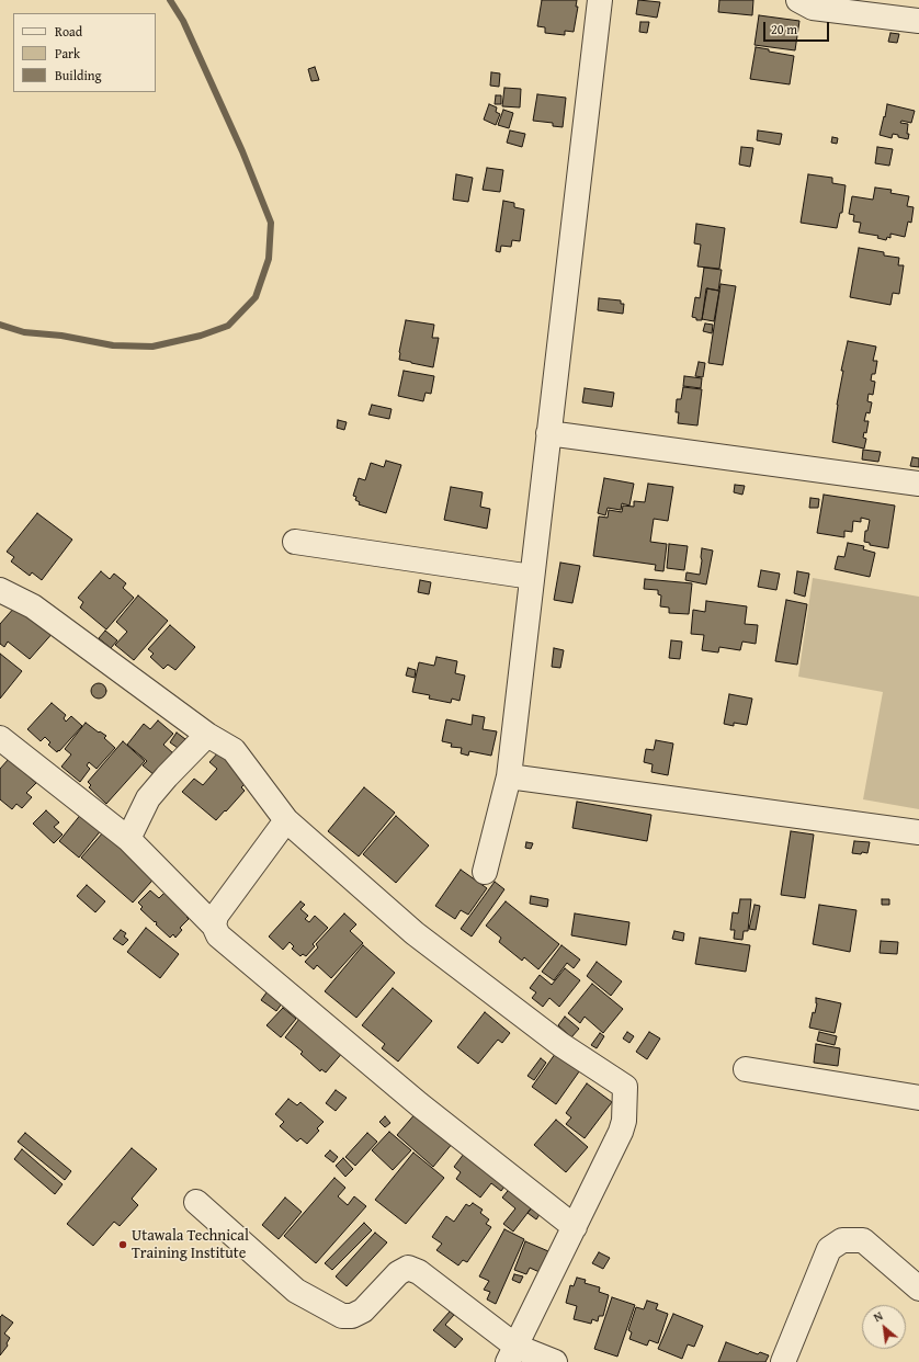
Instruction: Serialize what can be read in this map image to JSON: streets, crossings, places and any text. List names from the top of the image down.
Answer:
{
  "places": ["Utawala Technical Training Institute"],
  "legend": ["Road", "Park", "Building"],
  "scale_bar": "20 m",
  "north": "top left"
}
